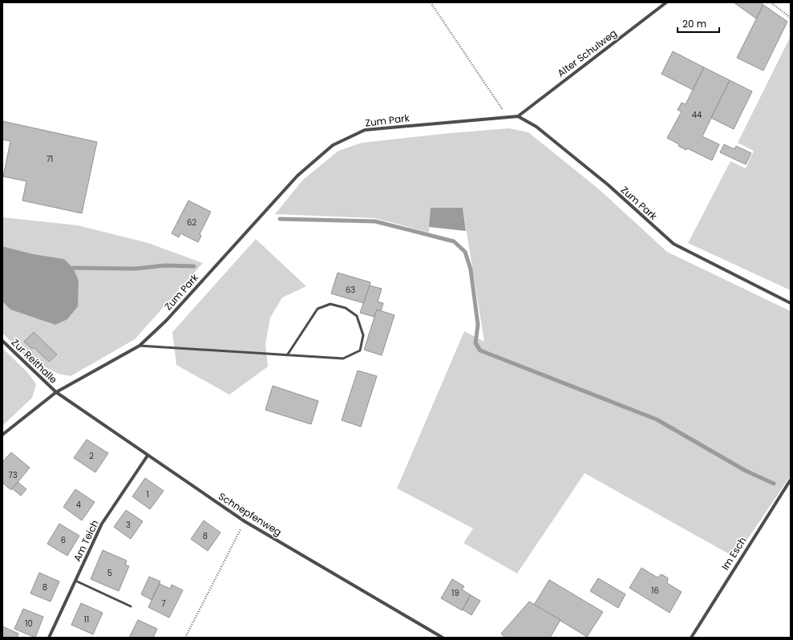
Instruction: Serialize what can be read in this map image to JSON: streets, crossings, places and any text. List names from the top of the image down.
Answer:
{
  "streets": {
    "street": [
      "Alter Schulweg",
      "Zum Park",
      "Zur Reithalle",
      "Schnepfenweg",
      "Am Teich",
      "Im Esch"
    ]
  },
  "crossings": [
    ["Alter Schulweg", "Zum Park"],
    ["Zum Park", "Zur Reithalle"],
    ["Zum Park", "Schnepfenweg"],
    ["Zur Reithalle", "Schnepfenweg"],
    ["Schnepfenweg", "Am Teich"]
  ],
  "house_numbers": [
    "44",
    "71",
    "62",
    "63",
    "2",
    "73",
    "1",
    "4",
    "3",
    "8",
    "6",
    "5",
    "8",
    "16",
    "19",
    "7",
    "11",
    "10"
  ],
  "scale_bar": "20 m"
}
